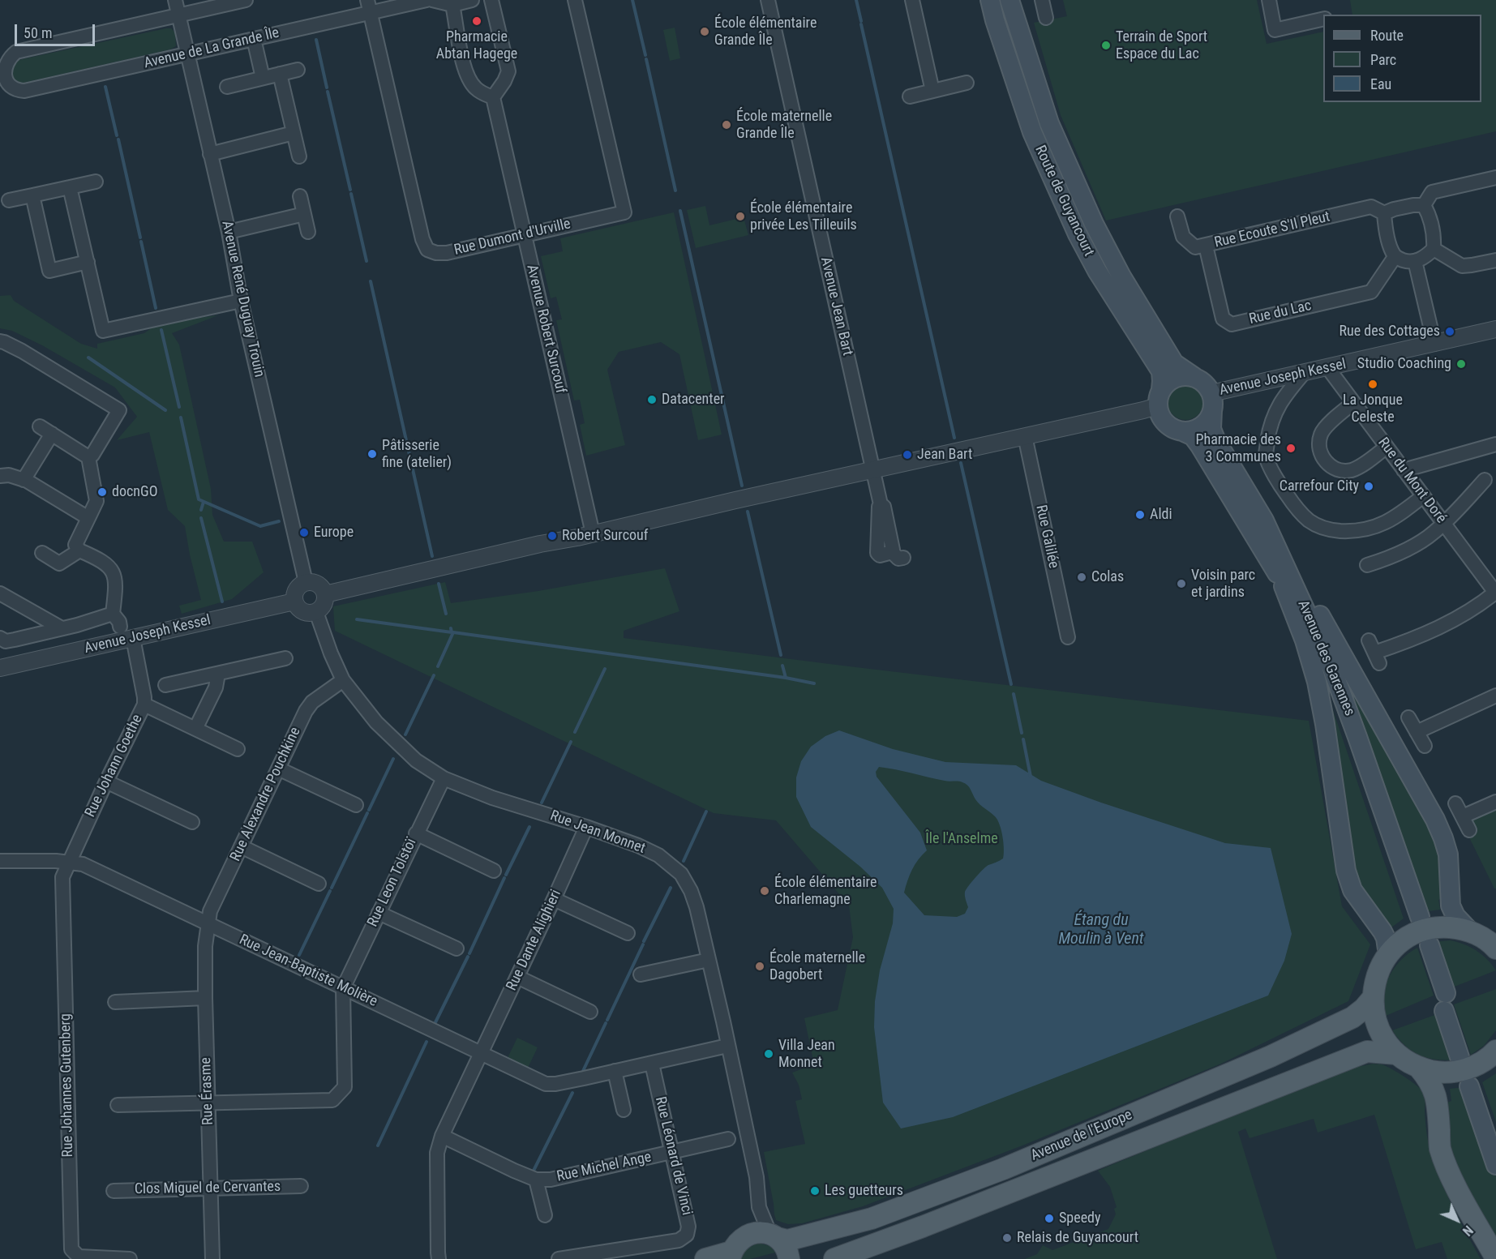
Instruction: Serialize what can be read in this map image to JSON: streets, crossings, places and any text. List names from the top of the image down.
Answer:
{
  "streets": {
    "main road": ["Route de Guyancourt", "Avenue des Garennes", "Avenue de l'Europe"],
    "street": [
      "Avenue de La Grande Île",
      "Rue Ecoute S'Il Pleut",
      "Rue Dumont d'Urville",
      "Avenue René Duguay Trouin",
      "Avenue Jean Bart",
      "Rue du Lac",
      "Avenue Robert Surcouf",
      "Avenue Joseph Kessel",
      "Rue du Mont Doré",
      "Rue Galilée",
      "Rue Johann Goethe",
      "Rue Alexandre Pouchkine",
      "Rue Jean Monnet",
      "Rue Leon Tolstoï",
      "Rue Dante Alighieri",
      "Rue Jean-Baptiste Molière",
      "Rue Johannes Gutenberg",
      "Rue Érasme",
      "Rue Léonard de Vinci",
      "Rue Michel Ange",
      "Clos Miguel de Cervantes"
    ]
  },
  "crossings": [
    ["Avenue de La Grande Île", "Rue Dumont d'Urville"],
    ["Avenue de La Grande Île", "Avenue René Duguay Trouin"],
    ["Route de Guyancourt", "Avenue Joseph Kessel"],
    ["Route de Guyancourt", "Avenue des Garennes"],
    ["Rue Ecoute S'Il Pleut", "Rue du Lac"],
    ["Rue Dumont d'Urville", "Avenue Robert Surcouf"],
    ["Avenue René Duguay Trouin", "Avenue Joseph Kessel"],
    ["Avenue René Duguay Trouin", "Rue Jean Monnet"],
    ["Avenue Joseph Kessel", "Rue du Mont Doré"],
    ["Avenue Joseph Kessel", "Avenue des Garennes"],
    ["Avenue Joseph Kessel", "Rue Johann Goethe"],
    ["Avenue Joseph Kessel", "Rue Jean Monnet"],
    ["Rue Johann Goethe", "Rue Jean-Baptiste Molière"],
    ["Rue Johann Goethe", "Rue Johannes Gutenberg"],
    ["Rue Alexandre Pouchkine", "Rue Jean Monnet"],
    ["Rue Alexandre Pouchkine", "Rue Jean-Baptiste Molière"],
    ["Rue Alexandre Pouchkine", "Rue Érasme"],
    ["Rue Jean Monnet", "Rue Leon Tolstoï"],
    ["Rue Jean Monnet", "Rue Dante Alighieri"],
    ["Rue Jean Monnet", "Rue Jean-Baptiste Molière"],
    ["Rue Jean Monnet", "Avenue de l'Europe"],
    ["Rue Leon Tolstoï", "Rue Jean-Baptiste Molière"],
    ["Rue Dante Alighieri", "Rue Jean-Baptiste Molière"],
    ["Rue Jean-Baptiste Molière", "Rue Johannes Gutenberg"],
    ["Rue Jean-Baptiste Molière", "Rue Érasme"],
    ["Rue Jean-Baptiste Molière", "Rue Léonard de Vinci"],
    ["Rue Érasme", "Clos Miguel de Cervantes"],
    ["Rue Léonard de Vinci", "Rue Michel Ange"]
  ],
  "water": ["Étang du Moulin à Vent"],
  "parks": ["Île l'Anselme"],
  "places": [
    "Pharmacie Abtan Hagege",
    "École élémentaire Grande Île",
    "Terrain de Sport Espace du Lac",
    "École maternelle Grande Île",
    "École élémentaire privée Les Tilleuils",
    "Rue des Cottages",
    "Studio Coaching",
    "La Jonque Celeste",
    "Datacenter",
    "Pharmacie des 3 Communes",
    "Pâtisserie fine (atelier)",
    "Jean Bart",
    "Carrefour City",
    "docnGO",
    "Aldi",
    "Europe",
    "Robert Surcouf",
    "Colas",
    "Voisin parc et jardins",
    "École élémentaire Charlemagne",
    "École maternelle Dagobert",
    "Villa Jean Monnet",
    "Les guetteurs",
    "Speedy",
    "Relais de Guyancourt"
  ],
  "legend": ["Route", "Parc", "Eau"],
  "scale_bar": "50 m",
  "north": "bottom right"
}
